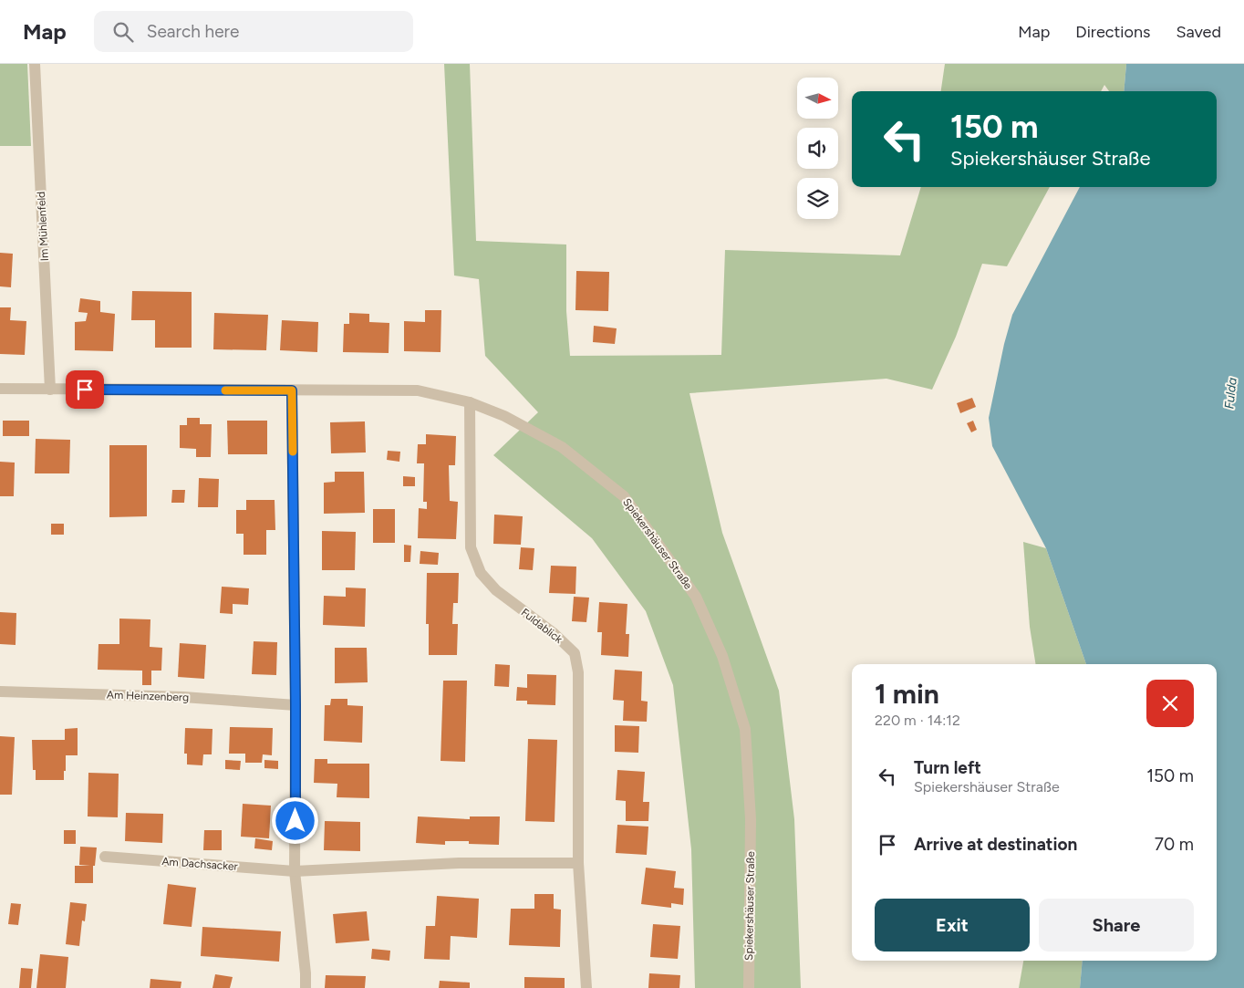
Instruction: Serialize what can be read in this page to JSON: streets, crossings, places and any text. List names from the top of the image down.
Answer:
{
  "streets": {
    "street": [
      "Im Mühlenfeld",
      "Spiekershäuser Straße",
      "Fuldablick",
      "Am Heinzenberg",
      "Am Dachsacker"
    ]
  },
  "crossings": [
    ["Im Mühlenfeld", "Spiekershäuser Straße"],
    ["Spiekershäuser Straße", "Fuldablick"]
  ],
  "water": ["Fulda"],
  "north": "right",
  "page": {
    "header": "Map",
    "search": "Search here",
    "nav": ["Map", "Directions", "Saved"],
    "turn": ["150 m", "Spiekershäuser Straße"],
    "heading": ["1 min", "220 m · 14:12"],
    "list": [
      {
        "name": "Turn left",
        "note": "Spiekershäuser Straße",
        "value": "150 m"
      },
      {
        "name": "Arrive at destination",
        "value": "70 m"
      }
    ],
    "buttons": ["Exit", "Share"]
  }
}
